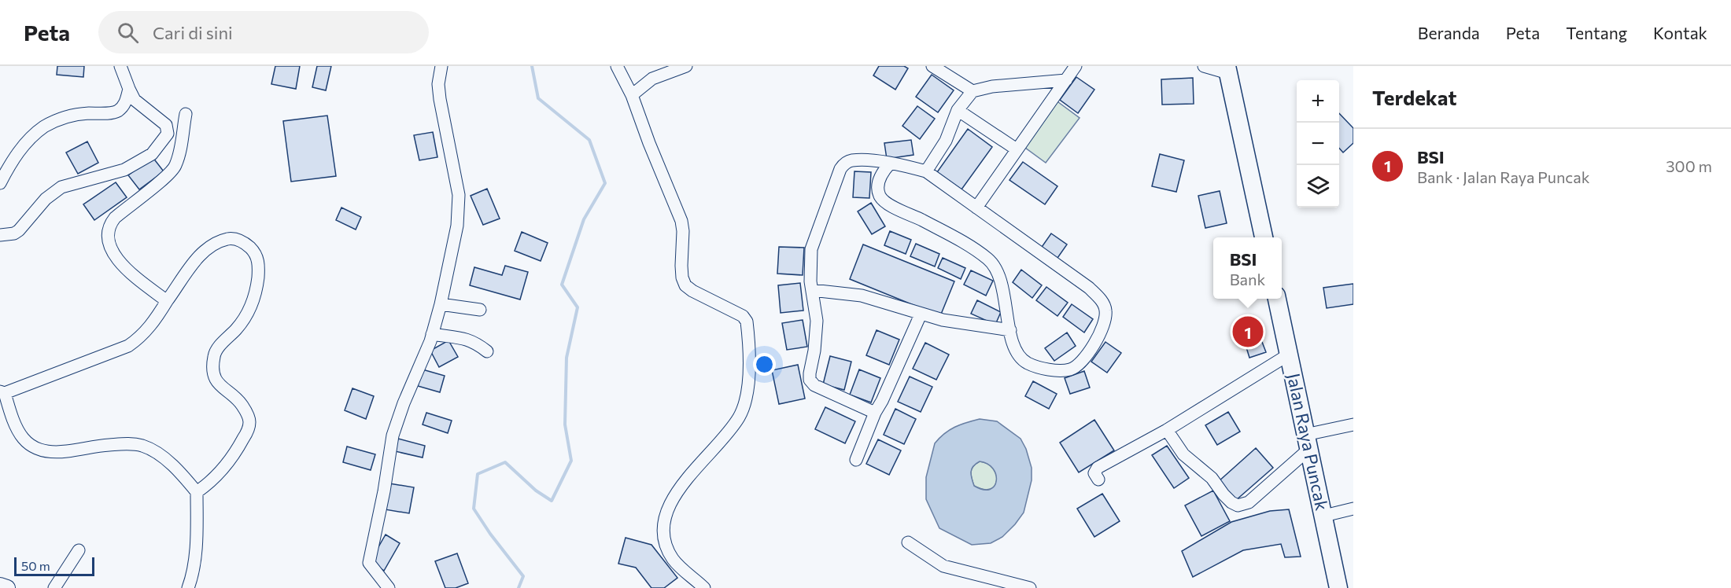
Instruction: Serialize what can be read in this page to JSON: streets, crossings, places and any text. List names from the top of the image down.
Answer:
{
  "streets": {
    "highway": ["Jalan Raya Puncak"]
  },
  "scale_bar": "50 m",
  "page": {
    "header": "Peta",
    "search": "Cari di sini",
    "nav": [
      "Beranda",
      "Peta",
      "Tentang",
      "Kontak"
    ],
    "heading": "Terdekat",
    "map_buttons": ["+", "−"],
    "list": [
      {
        "mark": "1",
        "name": "BSI",
        "note": "Bank · Jalan Raya Puncak",
        "value": "300 m"
      }
    ],
    "popup": ["BSI", "Bank"],
    "pins": "1",
    "scale": "50 m"
  }
}
